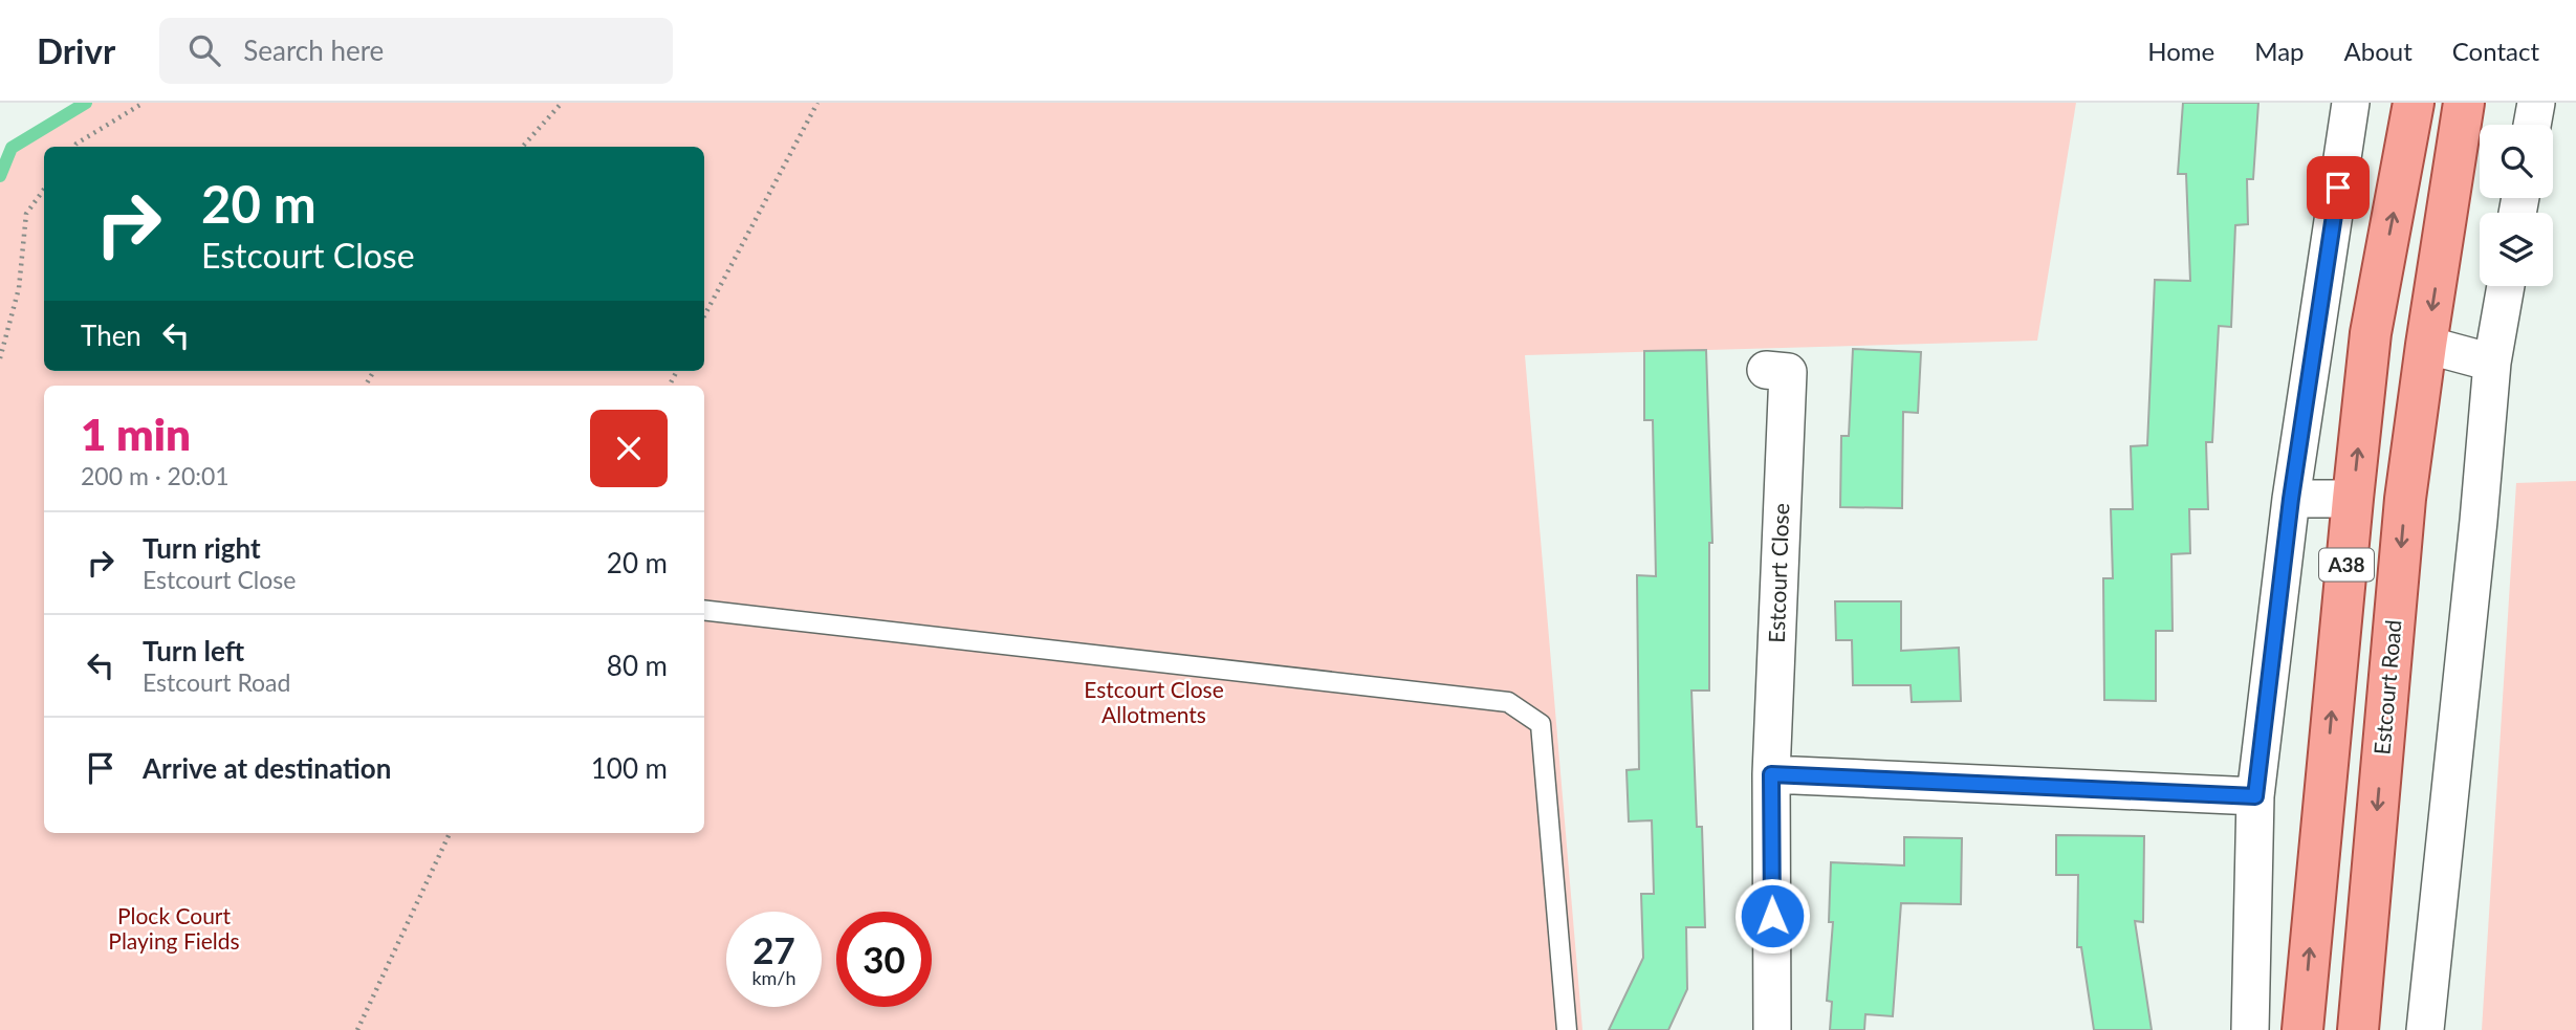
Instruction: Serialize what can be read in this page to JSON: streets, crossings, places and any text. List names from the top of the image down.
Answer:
{
  "streets": {
    "main road": ["A38", "Estcourt Road"],
    "street": ["Estcourt Close"]
  },
  "parks": ["Estcourt Close Allotments", "Plock Court Playing Fields"],
  "page": {
    "header": "Drivr",
    "search": "Search here",
    "nav": [
      "Home",
      "Map",
      "About",
      "Contact"
    ],
    "turn": ["20 m", "Estcourt Close"],
    "then": "Then",
    "heading": ["1 min", "200 m · 20:01"],
    "list": [
      {
        "name": "Turn right",
        "note": "Estcourt Close",
        "value": "20 m"
      },
      {
        "name": "Turn left",
        "note": "Estcourt Road",
        "value": "80 m"
      },
      {
        "name": "Arrive at destination",
        "value": "100 m"
      }
    ],
    "speed": "27 km/h",
    "limit": "30"
  }
}
